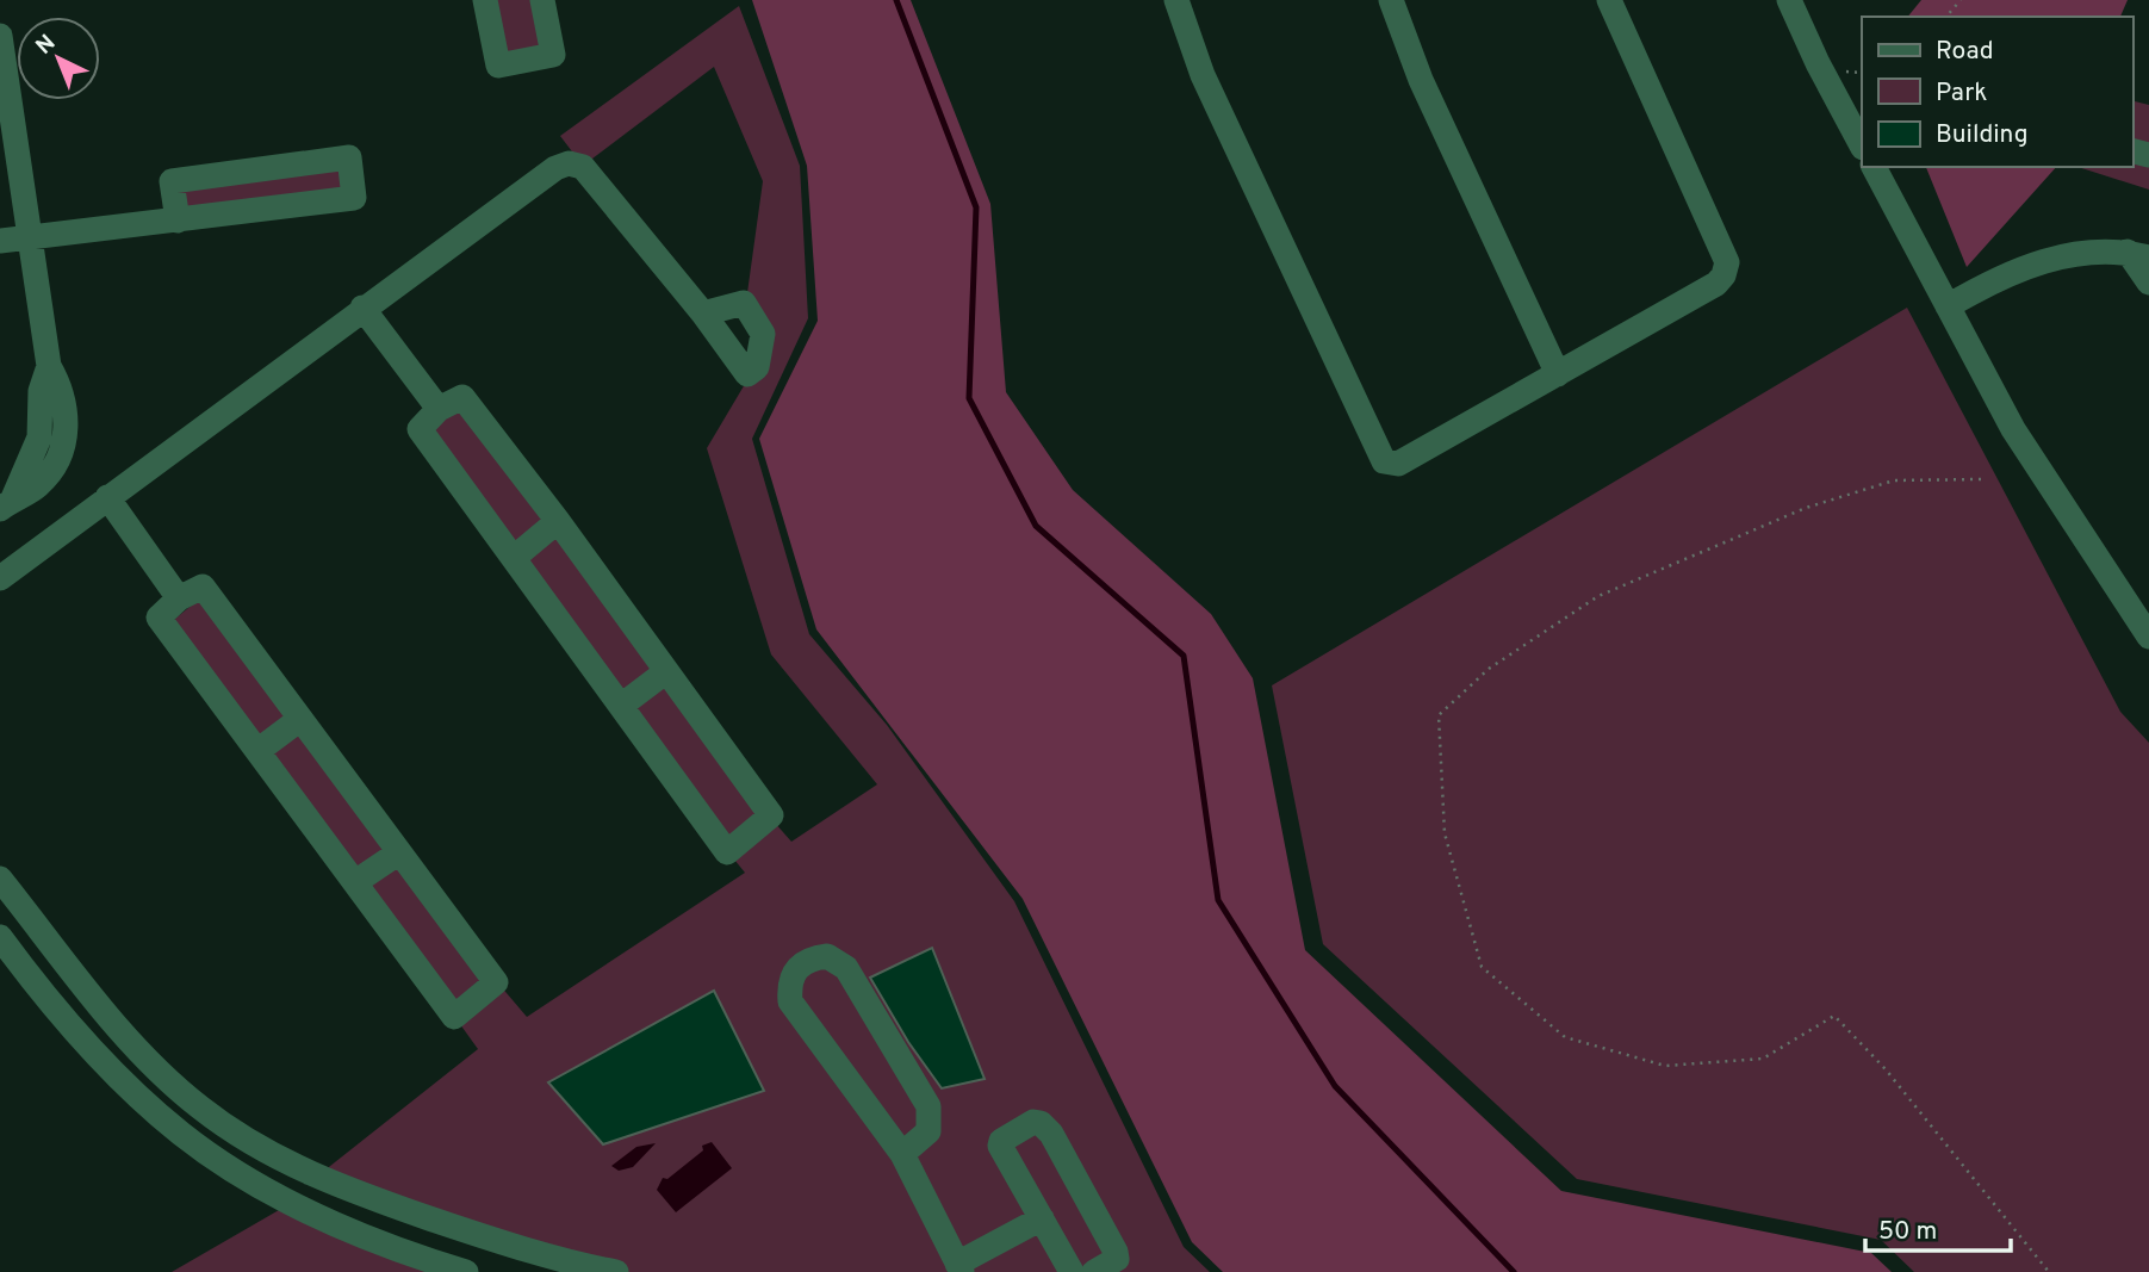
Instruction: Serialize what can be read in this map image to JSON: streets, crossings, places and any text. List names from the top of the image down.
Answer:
{
  "legend": ["Road", "Park", "Building"],
  "scale_bar": "50 m",
  "north": "top left"
}
